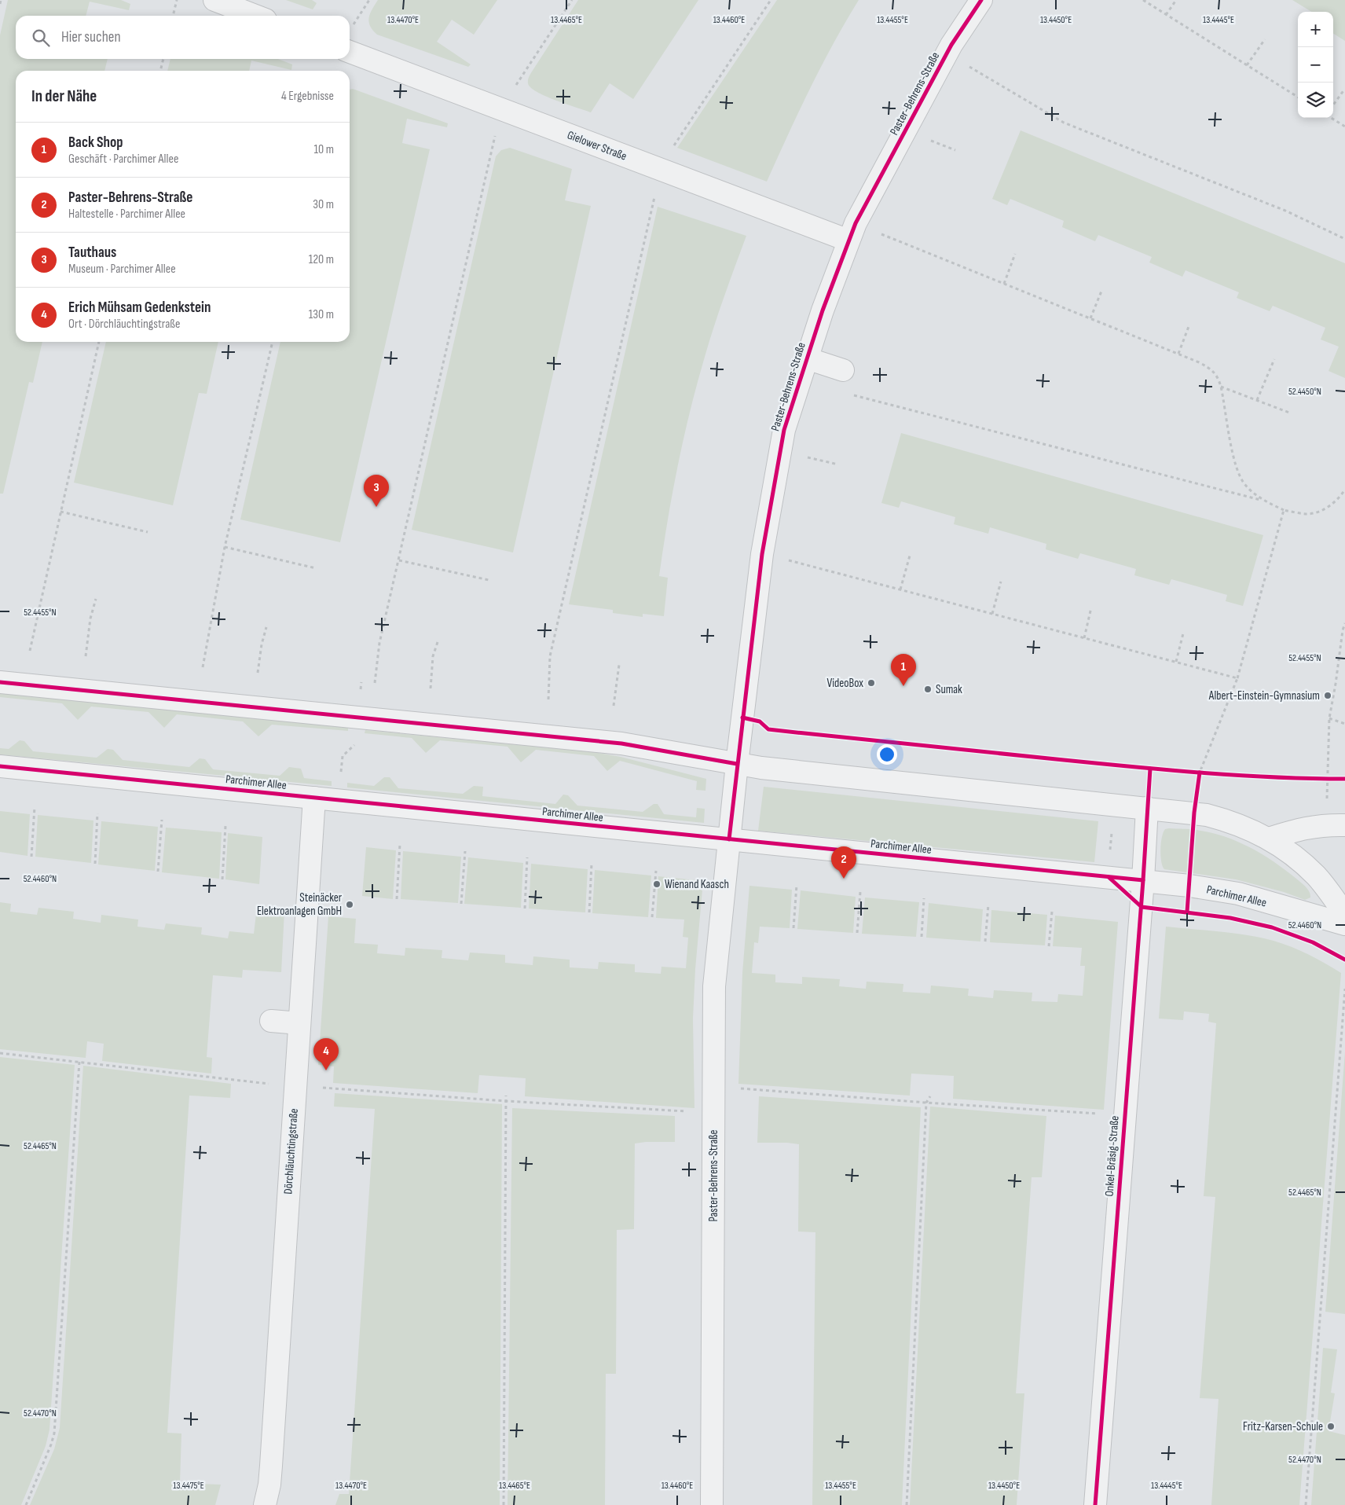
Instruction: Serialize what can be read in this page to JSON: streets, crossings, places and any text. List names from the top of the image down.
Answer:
{
  "streets": {
    "street": [
      "Paster-Behrens-Straße",
      "Gielower Straße",
      "Parchimer Allee",
      "Dörchläuchtingstraße",
      "Onkel-Bräsig-Straße"
    ]
  },
  "crossings": [
    ["Paster-Behrens-Straße", "Gielower Straße"],
    ["Paster-Behrens-Straße", "Parchimer Allee"],
    ["Parchimer Allee", "Dörchläuchtingstraße"],
    ["Parchimer Allee", "Onkel-Bräsig-Straße"]
  ],
  "places": [
    "VideoBox",
    "Sumak",
    "Albert-Einstein-Gymnasium",
    "Wienand Kaasch",
    "Steinäcker Elektroanlagen GmbH",
    "Fritz-Karsen-Schule"
  ],
  "page": {
    "map_buttons": ["+", "−"],
    "search": "Hier suchen",
    "heading": ["In der Nähe", "4 Ergebnisse"],
    "list": [
      {
        "mark": "1",
        "name": "Back Shop",
        "note": "Geschäft · Parchimer Allee",
        "value": "10 m"
      },
      {
        "mark": "2",
        "name": "Paster-Behrens-Straße",
        "note": "Haltestelle · Parchimer Allee",
        "value": "30 m"
      },
      {
        "mark": "3",
        "name": "Tauthaus",
        "note": "Museum · Parchimer Allee",
        "value": "120 m"
      },
      {
        "mark": "4",
        "name": "Erich Mühsam Gedenkstein",
        "note": "Ort · Dörchläuchtingstraße",
        "value": "130 m"
      }
    ],
    "pins": [
      "3",
      "1",
      "2",
      "4"
    ]
  },
  "coordinates": [
    "13.4470°E",
    "13.4465°E",
    "13.4460°E",
    "13.4455°E",
    "13.4450°E",
    "13.4445°E",
    "52.4450°N",
    "52.4455°N",
    "52.4460°N",
    "52.4465°N",
    "52.4470°N",
    "13.4475°E"
  ]
}
